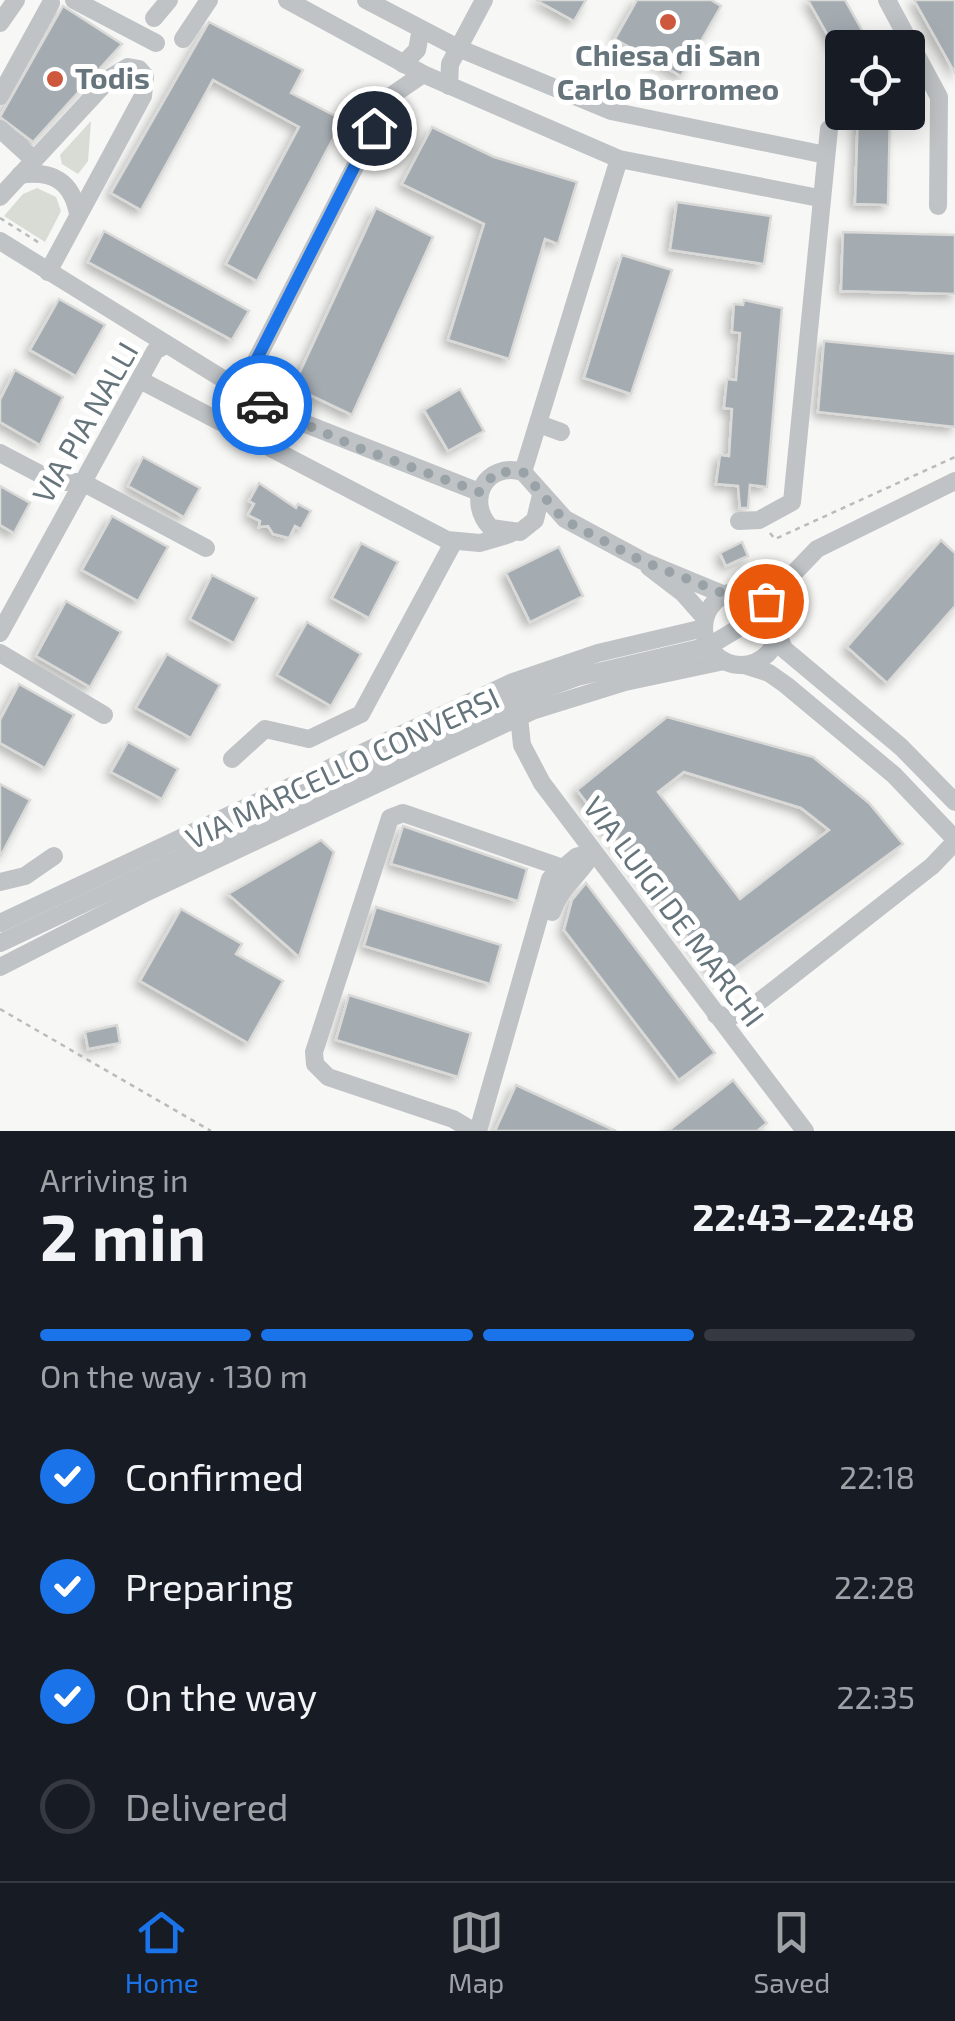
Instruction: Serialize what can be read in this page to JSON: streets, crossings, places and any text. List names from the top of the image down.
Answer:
{
  "streets": {
    "street": ["VIA PIA NALLI", "VIA MARCELLO CONVERSI", "VIA LUIGI DE MARCHI"]
  },
  "crossings": [
    ["VIA MARCELLO CONVERSI", "VIA LUIGI DE MARCHI"]
  ],
  "places": ["Chiesa di San Carlo Borromeo", "Todis"],
  "page": {
    "heading": ["2 min", "Arriving in", "22:43–22:48"],
    "bar": "On the way · 130 m",
    "list": [
      ["Confirmed", "22:18"],
      ["Preparing", "22:28"],
      ["On the way", "22:35"],
      "Delivered"
    ],
    "tabs": ["Home", "Map", "Saved"]
  }
}
